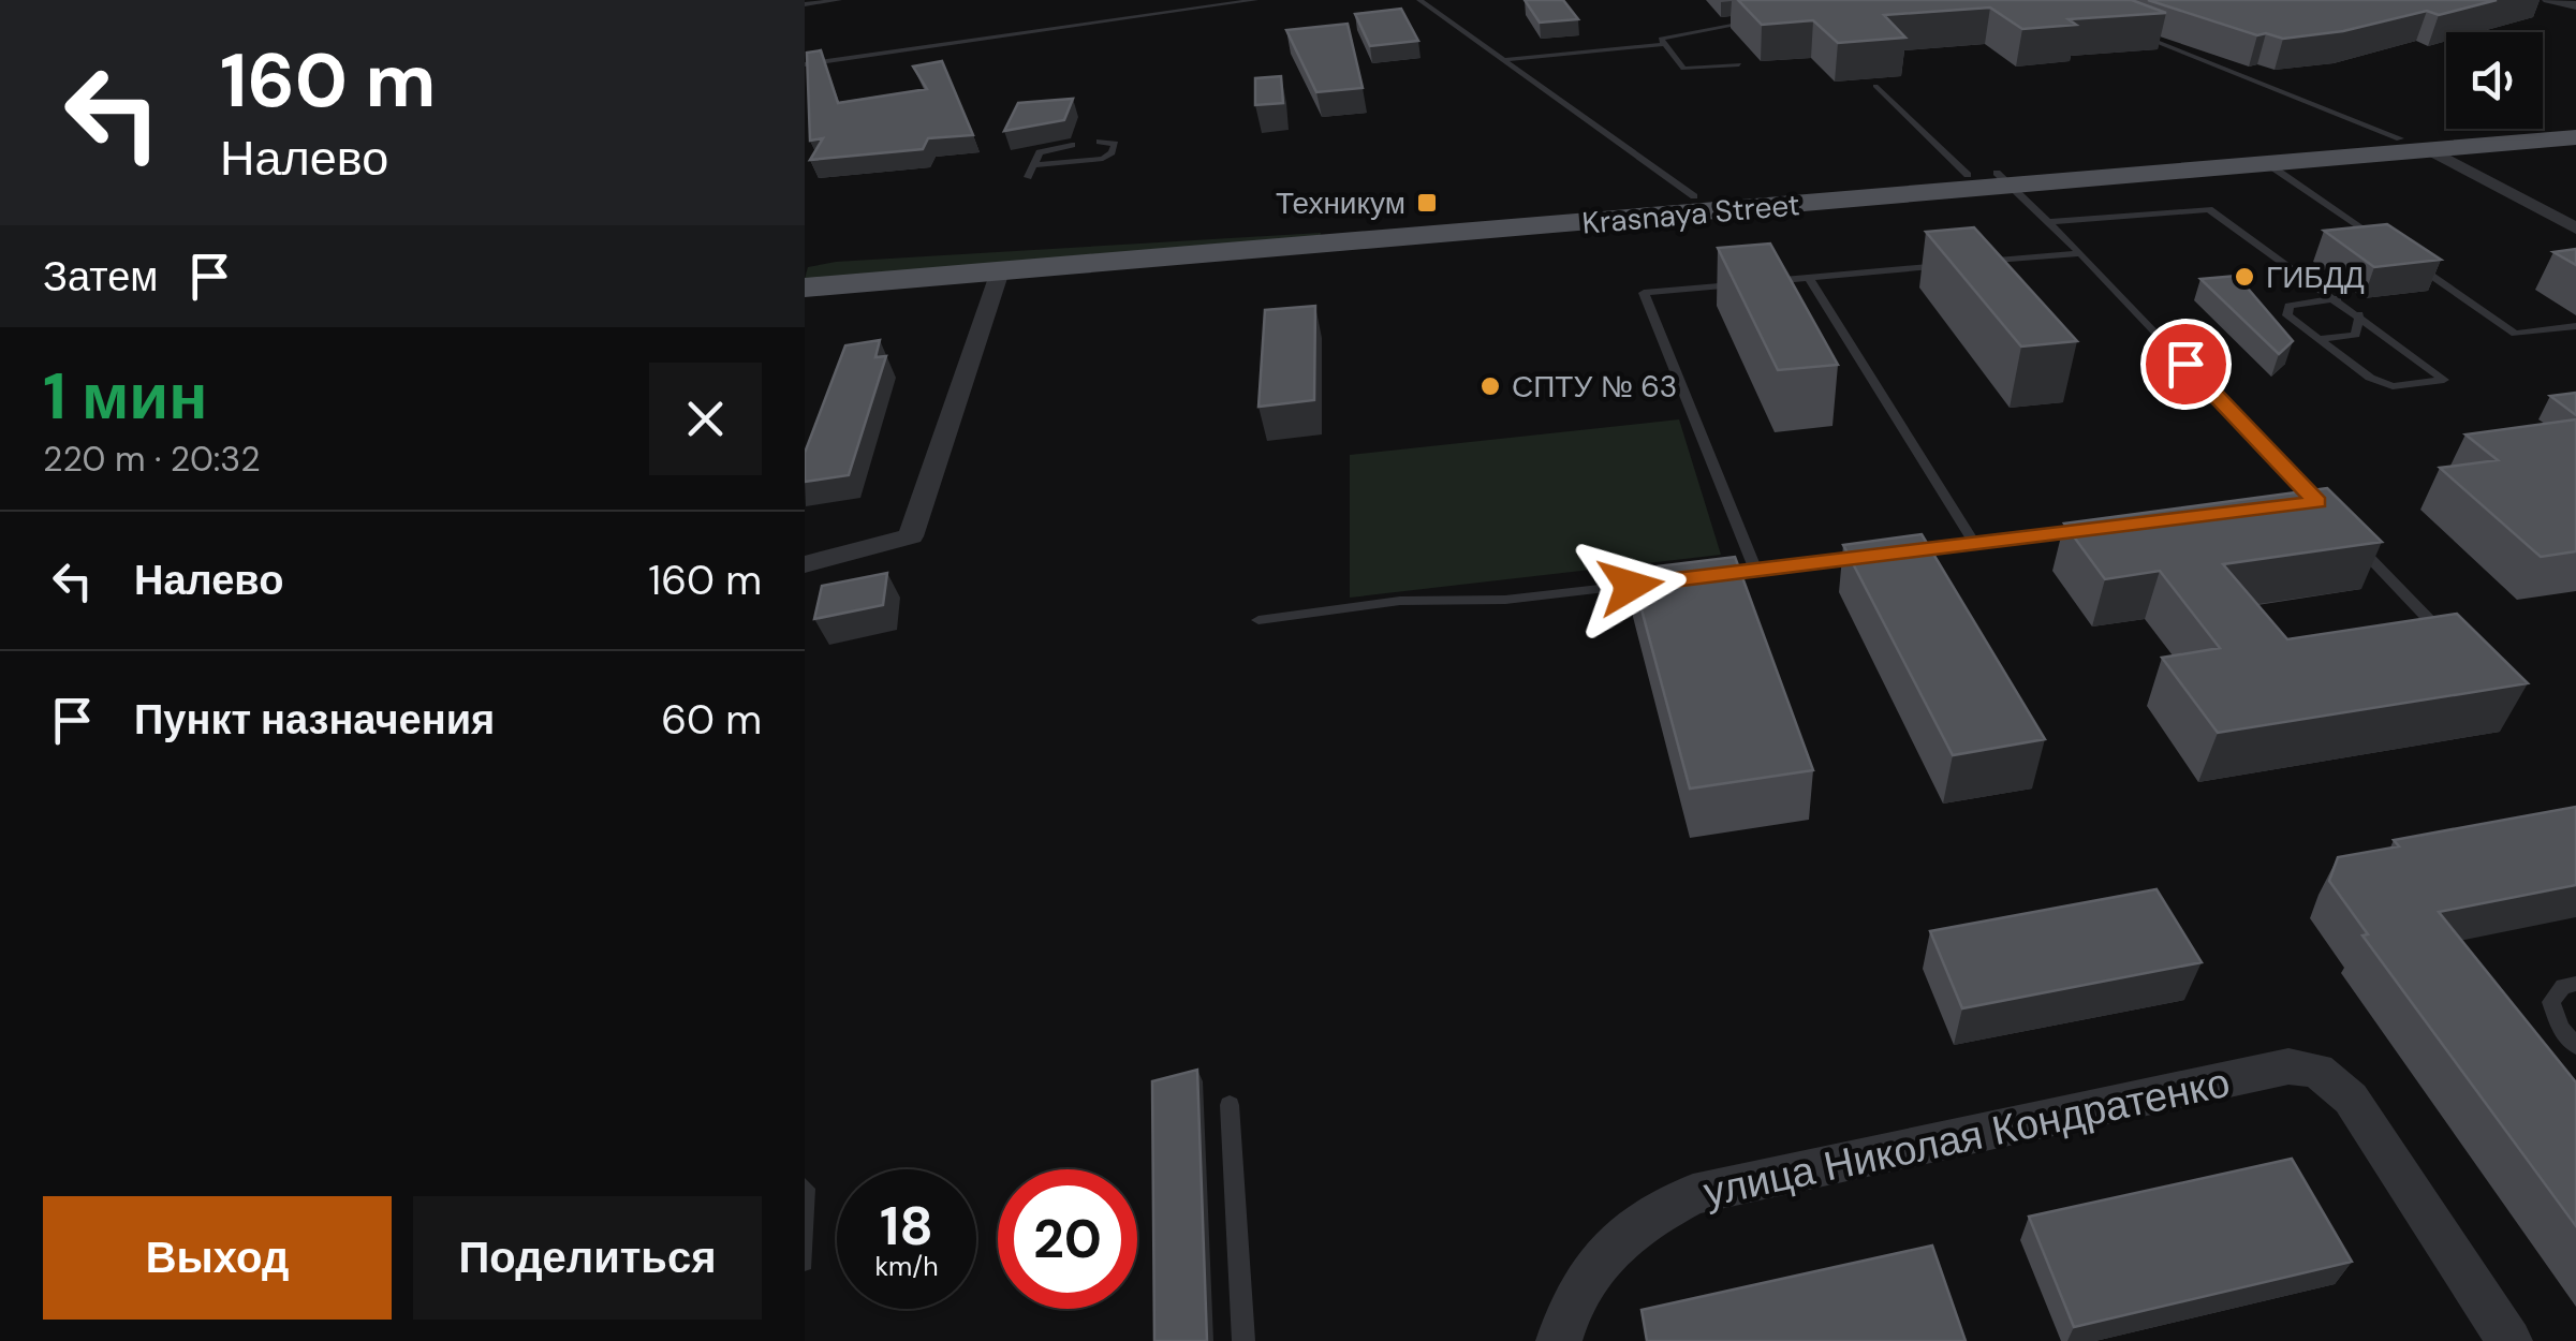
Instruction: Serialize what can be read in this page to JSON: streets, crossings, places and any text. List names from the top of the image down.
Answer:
{
  "streets": {
    "main road": ["Krasnaya Street"],
    "street": ["улица Николая Кондратенко"]
  },
  "places": {
    "transit": ["Техникум"],
    "other": ["ГИБДД", "СПТУ № 63"]
  },
  "page": {
    "turn": ["160 m", "Налево"],
    "then": "Затем",
    "heading": ["1 мин", "220 m · 20:32"],
    "list": [
      {
        "name": "Налево",
        "value": "160 m"
      },
      {
        "name": "Пункт назначения",
        "value": "60 m"
      }
    ],
    "speed": "18 km/h",
    "limit": "20",
    "buttons": ["Выход", "Поделиться"]
  }
}
